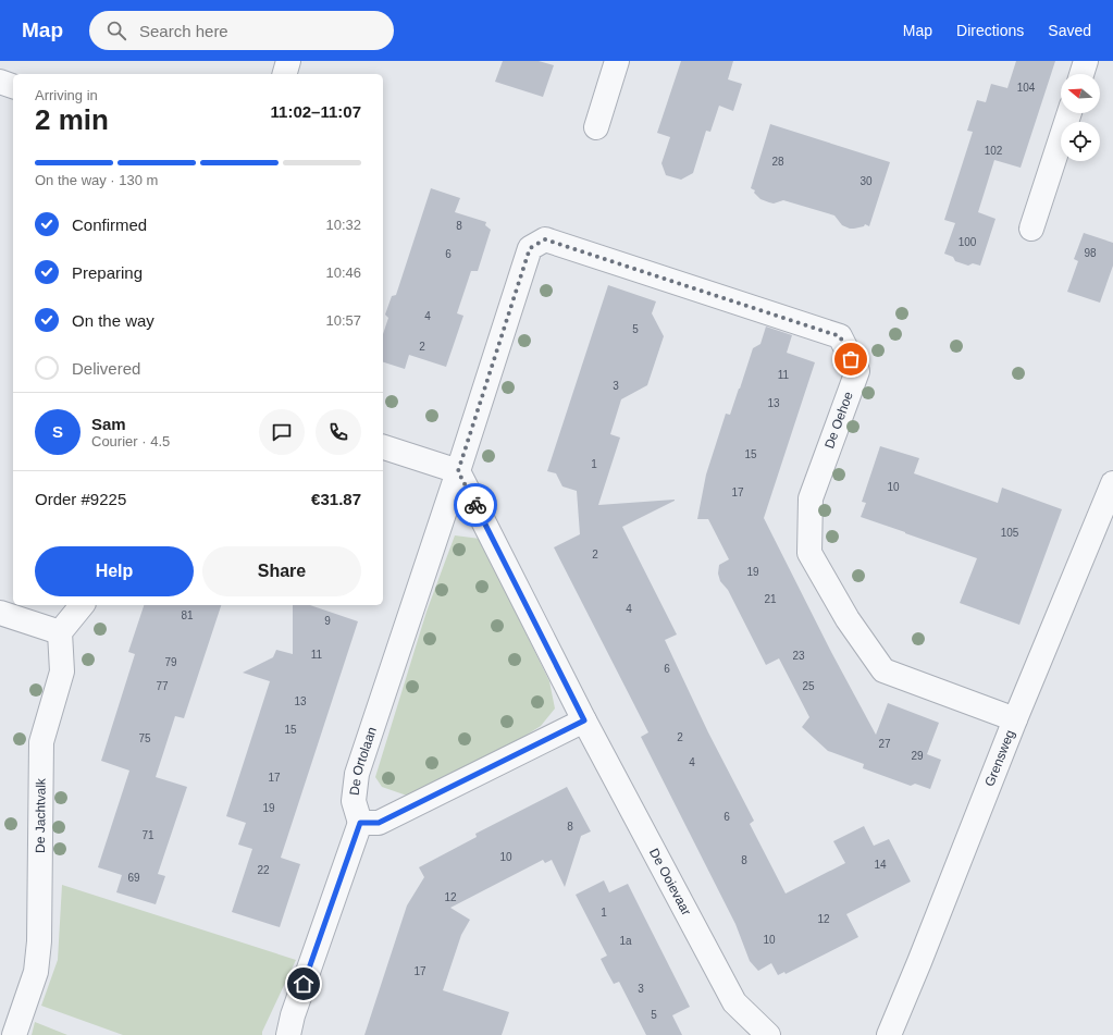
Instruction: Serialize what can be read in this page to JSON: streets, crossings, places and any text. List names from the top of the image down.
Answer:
{
  "streets": {
    "street": [
      "De Oehoe",
      "Grensweg",
      "De Ortolaan",
      "De Jachtvalk",
      "De Ooievaar"
    ]
  },
  "crossings": [
    ["De Oehoe", "Grensweg"],
    ["De Oehoe", "De Ortolaan"]
  ],
  "house_numbers": [
    "104",
    "102",
    "28",
    "30",
    "8",
    "100",
    "98",
    "6",
    "4",
    "5",
    "2",
    "11",
    "3",
    "13",
    "15",
    "1",
    "10",
    "17",
    "105",
    "2",
    "19",
    "21",
    "4",
    "81",
    "9",
    "11",
    "23",
    "79",
    "6",
    "77",
    "25",
    "13",
    "15",
    "2",
    "75",
    "27",
    "29",
    "4",
    "17",
    "19",
    "6",
    "8",
    "71",
    "10",
    "8",
    "14",
    "22",
    "69",
    "12",
    "1",
    "12",
    "10",
    "1a",
    "17",
    "3",
    "5"
  ],
  "north": "left",
  "page": {
    "header": "Map",
    "search": "Search here",
    "nav": ["Map", "Directions", "Saved"],
    "heading": ["2 min", "Arriving in", "11:02–11:07"],
    "panel": [
      "Sam",
      "Courier · 4.5",
      "Order #9225",
      "€31.87"
    ],
    "bar": "On the way · 130 m",
    "list": [
      ["Confirmed", "10:32"],
      ["Preparing", "10:46"],
      ["On the way", "10:57"],
      "Delivered"
    ],
    "round": "S",
    "buttons": ["Help", "Share"]
  }
}
